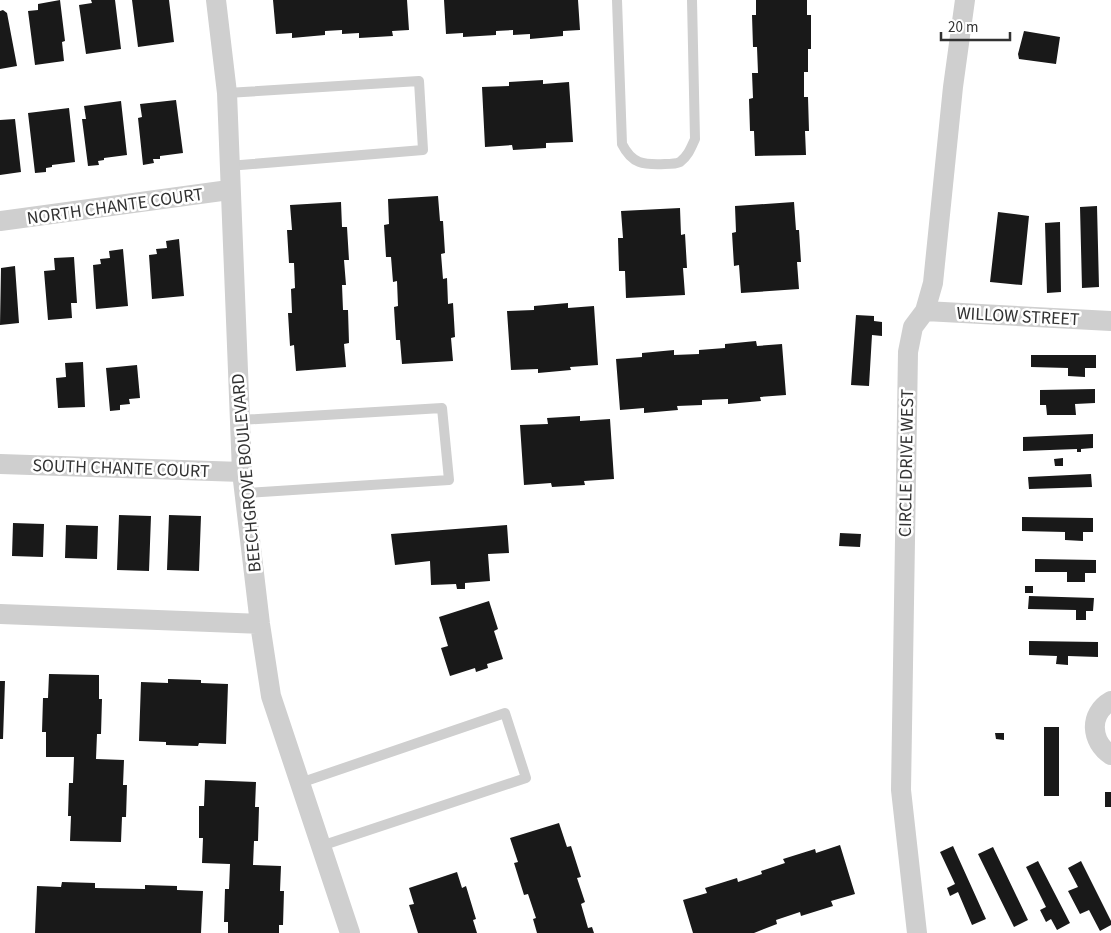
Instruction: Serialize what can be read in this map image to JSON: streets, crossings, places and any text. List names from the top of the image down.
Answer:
{
  "streets": {
    "street": [
      "NORTH CHANTE COURT",
      "WILLOW STREET",
      "CIRCLE DRIVE WEST",
      "SOUTH CHANTE COURT",
      "BEECHGROVE BOULEVARD"
    ]
  },
  "crossings": [
    ["NORTH CHANTE COURT", "BEECHGROVE BOULEVARD"],
    ["WILLOW STREET", "CIRCLE DRIVE WEST"],
    ["SOUTH CHANTE COURT", "BEECHGROVE BOULEVARD"]
  ],
  "scale_bar": "20 m"
}
